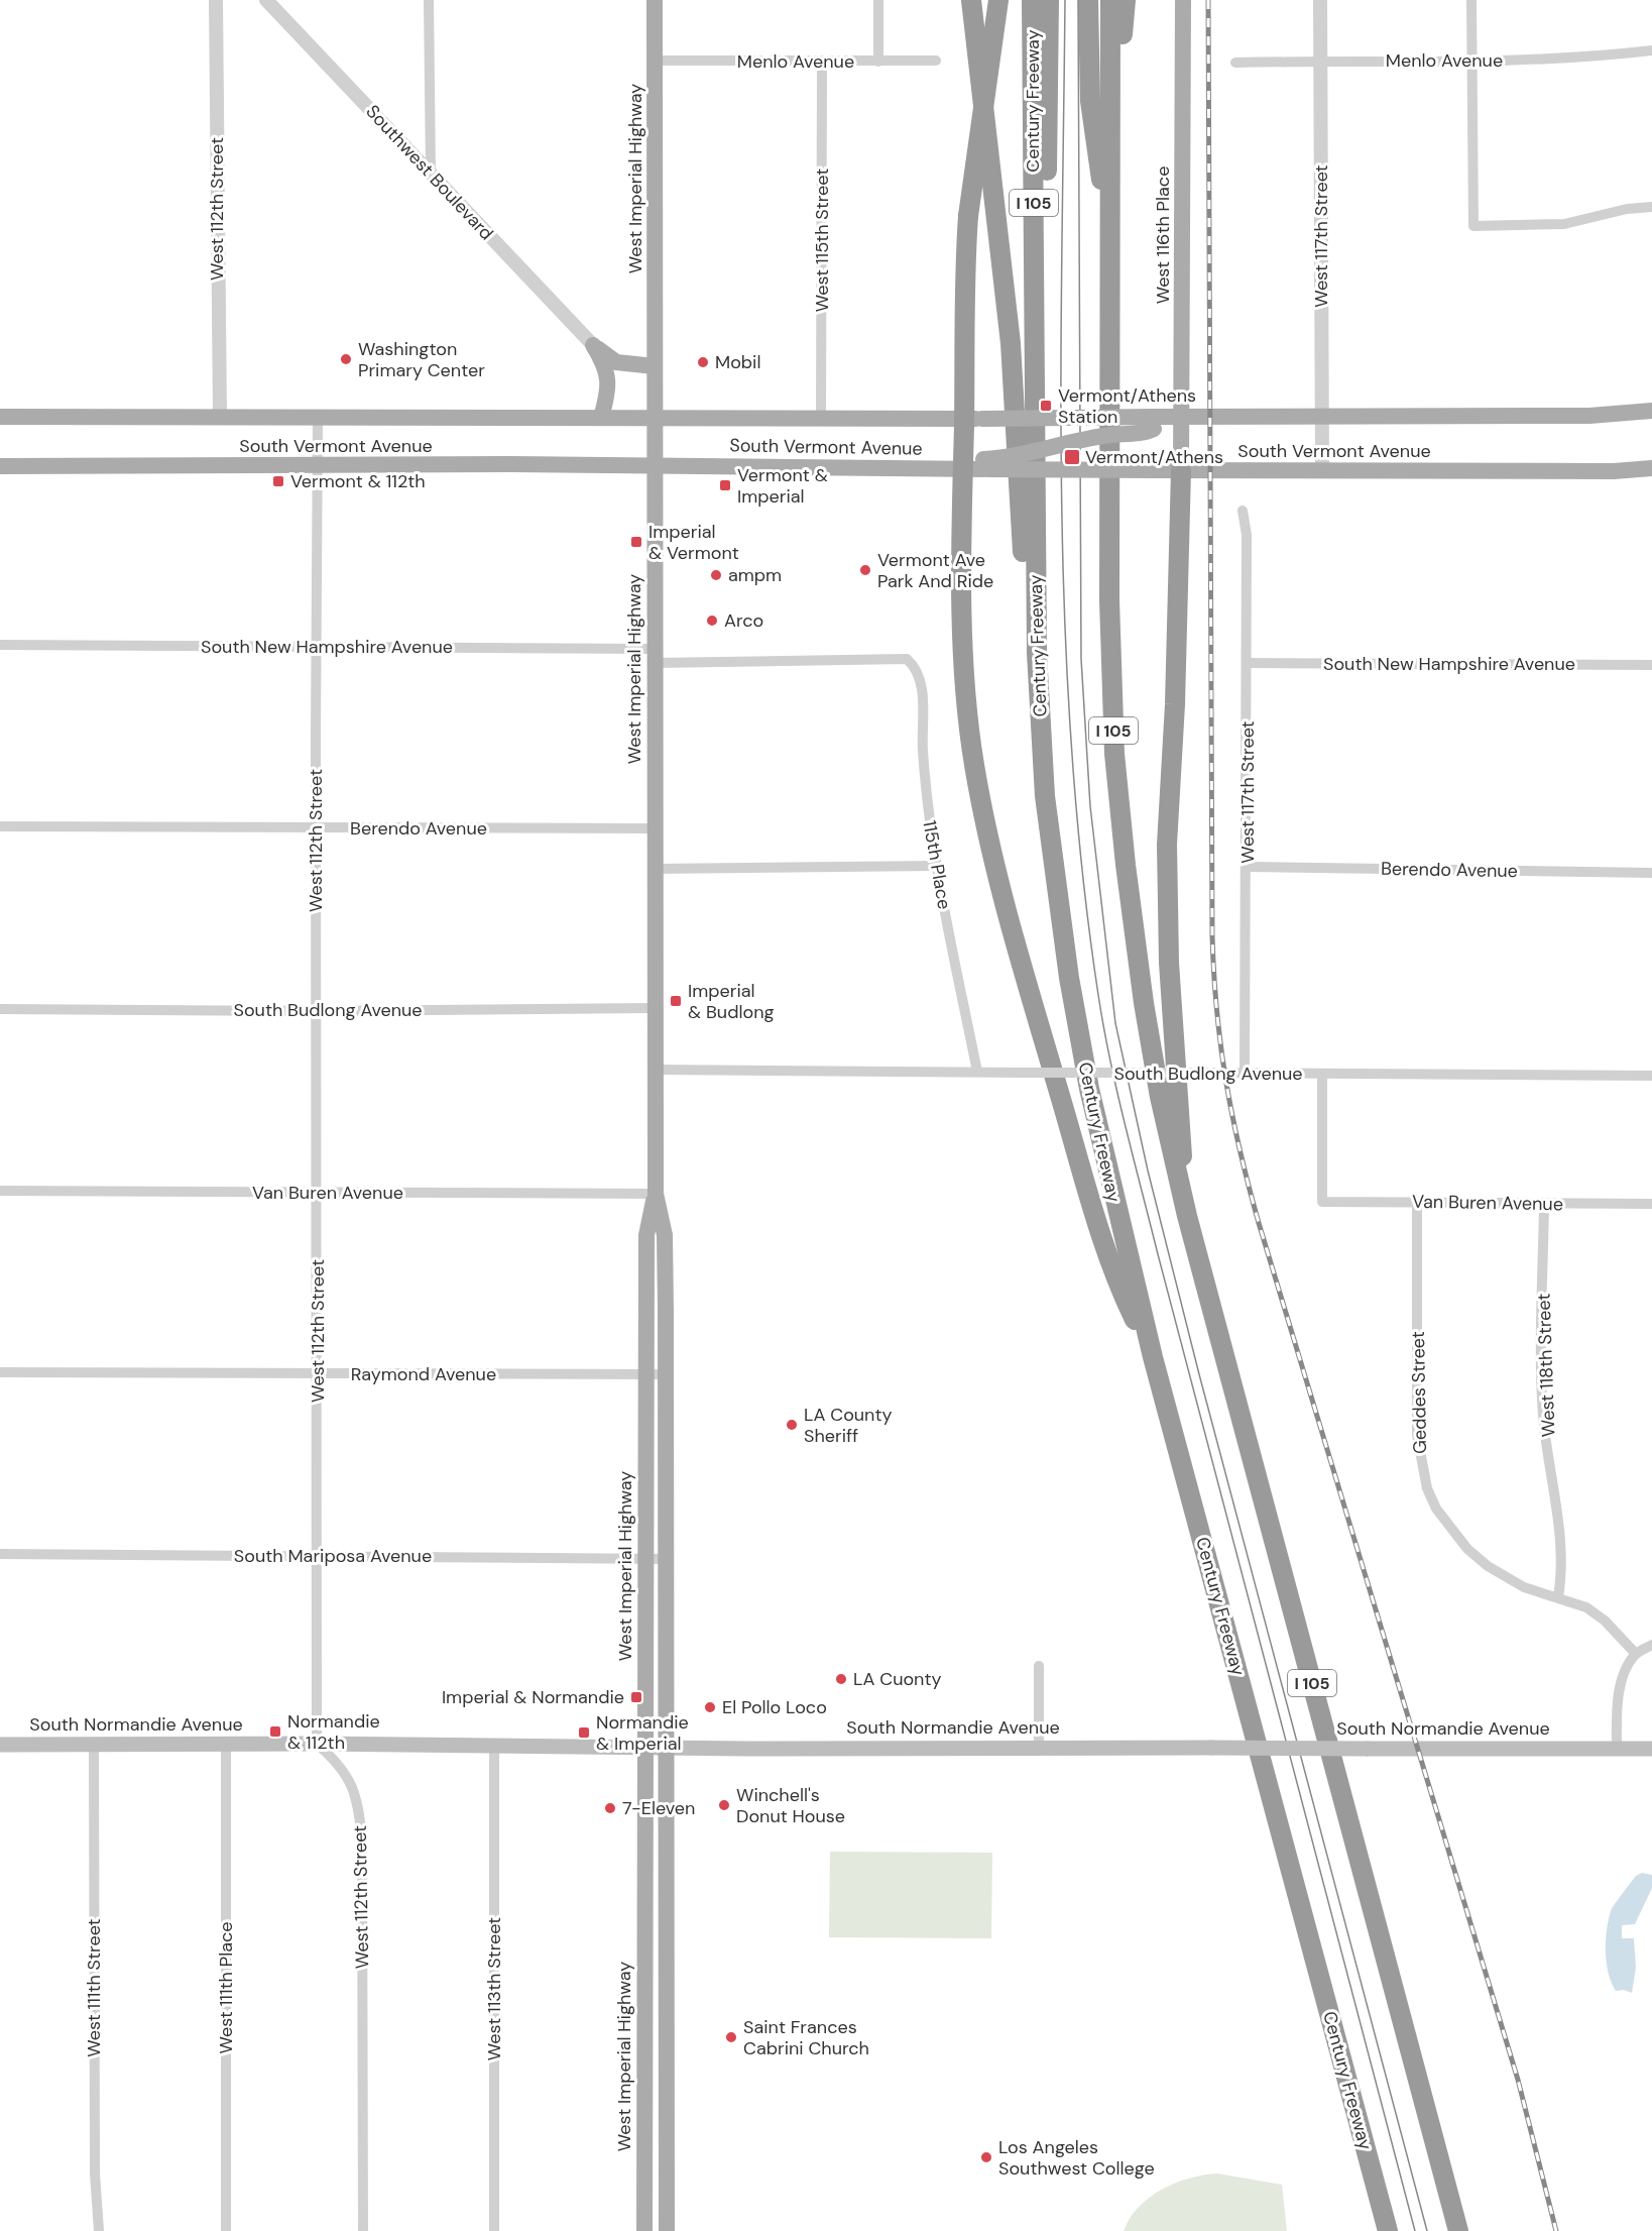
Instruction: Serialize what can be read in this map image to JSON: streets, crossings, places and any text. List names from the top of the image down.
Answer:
{
  "streets": {
    "highway": ["Century Freeway", "I 105"],
    "main road": [
      "West Imperial Highway",
      "West 116th Place",
      "South Vermont Avenue",
      "South Normandie Avenue"
    ],
    "street": [
      "Menlo Avenue",
      "Southwest Boulevard",
      "West 112th Street",
      "West 117th Street",
      "West 115th Street",
      "South New Hampshire Avenue",
      "Berendo Avenue",
      "115th Place",
      "South Budlong Avenue",
      "Van Buren Avenue",
      "West 118th Street",
      "Raymond Avenue",
      "Geddes Street",
      "South Mariposa Avenue",
      "West 111th Street",
      "West 111th Place",
      "West 113th Street"
    ]
  },
  "crossings": [
    ["Menlo Avenue", "West Imperial Highway"],
    ["Menlo Avenue", "West 117th Street"],
    ["Menlo Avenue", "West 115th Street"],
    ["West Imperial Highway", "South Vermont Avenue"],
    ["West Imperial Highway", "South New Hampshire Avenue"],
    ["West Imperial Highway", "Berendo Avenue"],
    ["West Imperial Highway", "South Budlong Avenue"],
    ["West Imperial Highway", "Van Buren Avenue"],
    ["West Imperial Highway", "Raymond Avenue"],
    ["West Imperial Highway", "South Mariposa Avenue"],
    ["West Imperial Highway", "South Normandie Avenue"],
    ["West 112th Street", "South Vermont Avenue"],
    ["West 112th Street", "South New Hampshire Avenue"],
    ["West 112th Street", "Berendo Avenue"],
    ["West 112th Street", "South Budlong Avenue"],
    ["West 112th Street", "Van Buren Avenue"],
    ["West 112th Street", "Raymond Avenue"],
    ["West 112th Street", "South Mariposa Avenue"],
    ["West 112th Street", "South Normandie Avenue"],
    ["West 116th Place", "South Vermont Avenue"],
    ["West 117th Street", "South Vermont Avenue"],
    ["West 117th Street", "South New Hampshire Avenue"],
    ["West 117th Street", "Berendo Avenue"],
    ["West 117th Street", "South Budlong Avenue"],
    ["West 115th Street", "South Vermont Avenue"],
    ["South New Hampshire Avenue", "115th Place"],
    ["115th Place", "South Budlong Avenue"],
    ["South Budlong Avenue", "Van Buren Avenue"],
    ["Van Buren Avenue", "West 118th Street"],
    ["Van Buren Avenue", "Geddes Street"],
    ["West 118th Street", "Geddes Street"],
    ["South Normandie Avenue", "West 111th Street"],
    ["South Normandie Avenue", "West 111th Place"],
    ["South Normandie Avenue", "West 113th Street"]
  ],
  "places": {
    "other": [
      "Washington Primary Center",
      "Mobil",
      "Vermont Ave Park And Ride",
      "ampm",
      "Arco",
      "LA County Sheriff",
      "LA Cuonty",
      "El Pollo Loco",
      "Winchell's Donut House",
      "7-Eleven",
      "Saint Frances Cabrini Church",
      "Los Angeles Southwest College"
    ],
    "transit": [
      "Vermont/Athens Station",
      "Vermont/Athens",
      "Vermont & 112th",
      "Vermont & Imperial",
      "Imperial & Vermont",
      "Imperial & Budlong",
      "Imperial & Normandie",
      "Normandie & 112th",
      "Normandie & Imperial"
    ]
  }
}
